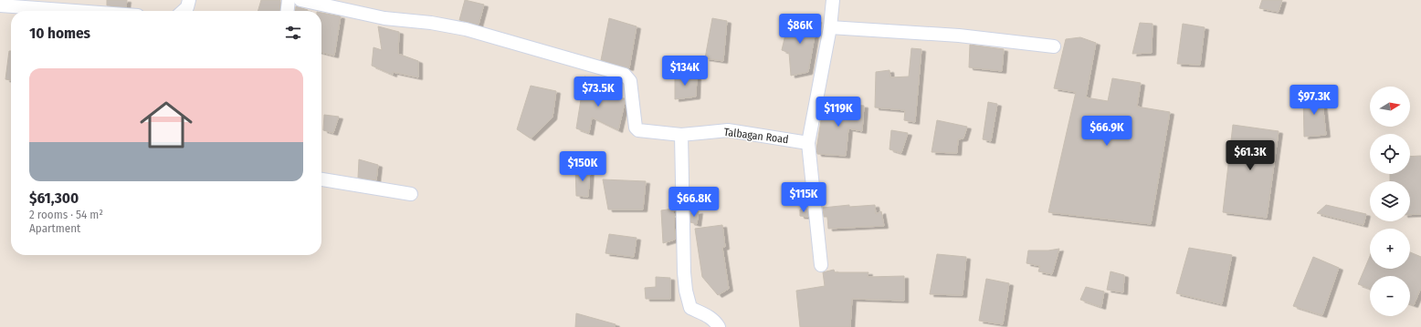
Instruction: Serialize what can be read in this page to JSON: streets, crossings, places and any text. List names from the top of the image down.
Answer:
{
  "streets": {
    "street": ["Talbagan Road"]
  },
  "north": "right",
  "page": {
    "heading": "10 homes",
    "price": [
      "$86K",
      "$134K",
      "$73.5K",
      "$97.3K",
      "$119K",
      "$66.9K",
      "$61.3K",
      "$150K",
      "$115K",
      "$66.8K"
    ],
    "list": [
      {
        "name": "$61,300",
        "note": "2 rooms · 54 m² · Apartment"
      }
    ],
    "map_buttons": ["+", "−"]
  }
}
